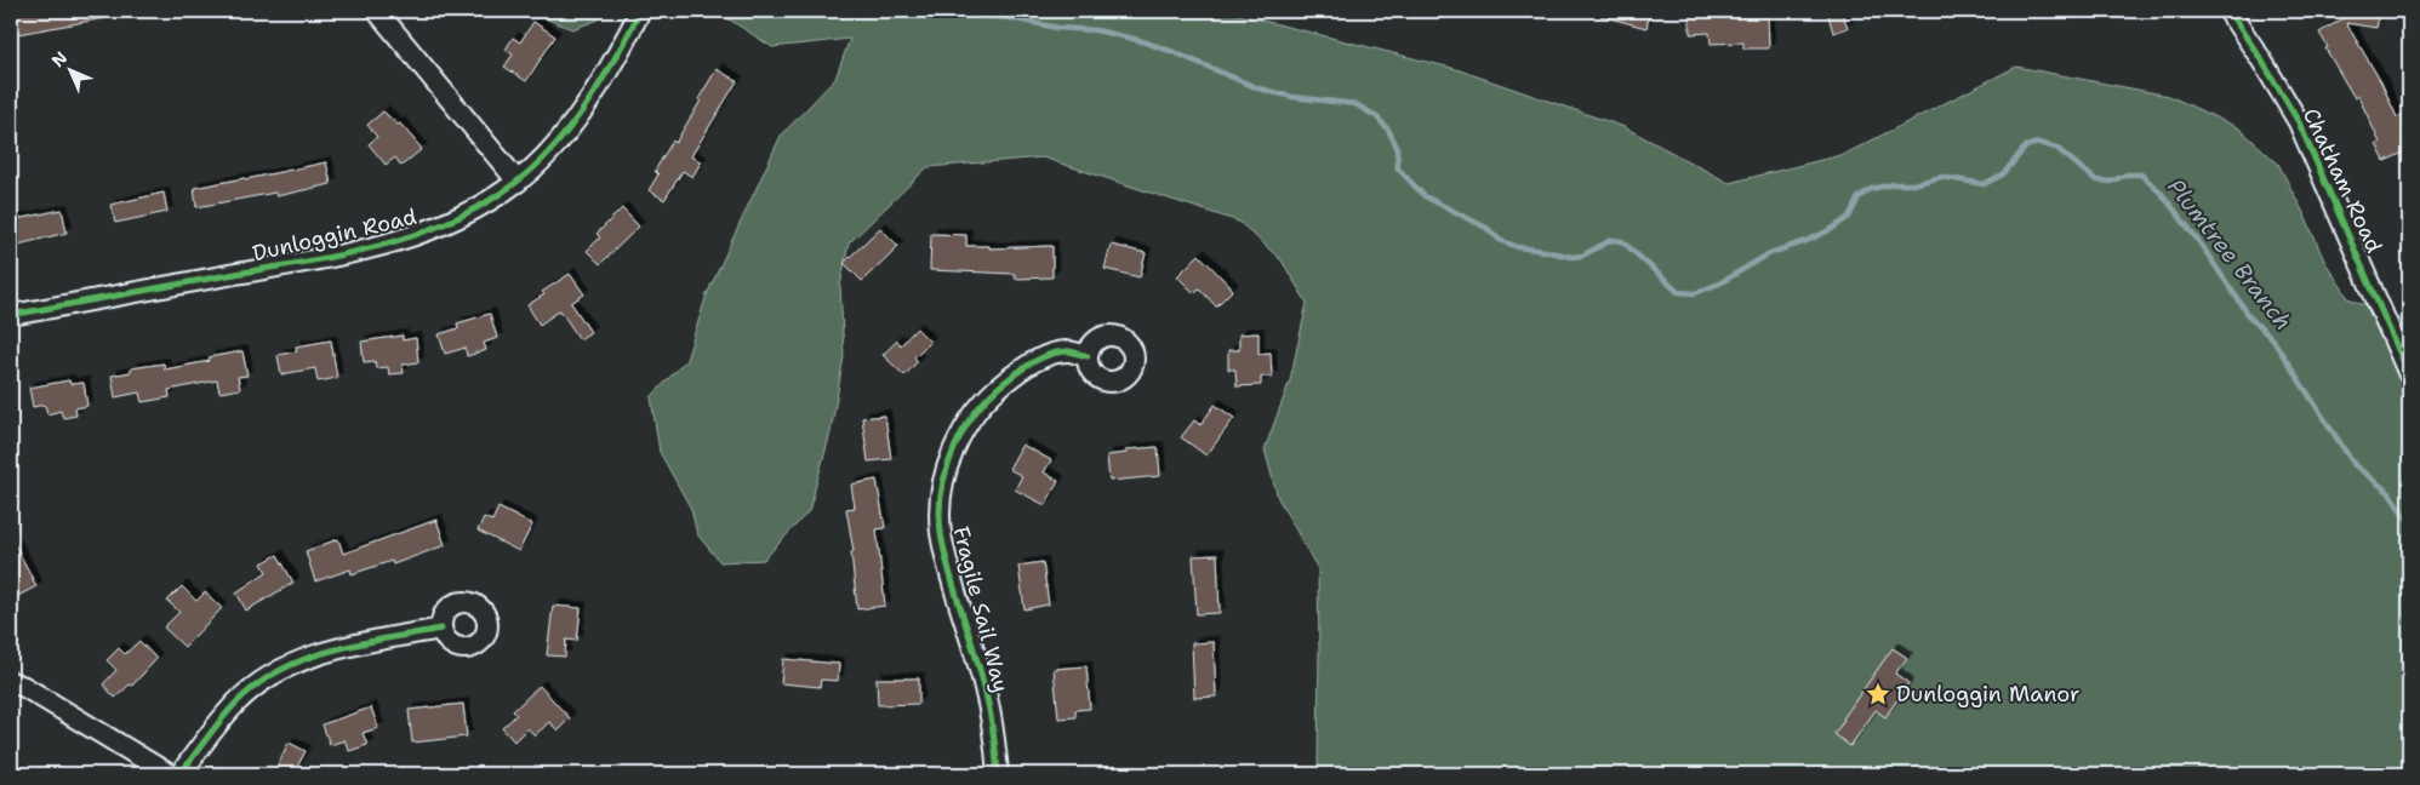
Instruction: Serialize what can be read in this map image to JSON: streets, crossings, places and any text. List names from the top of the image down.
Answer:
{
  "streets": {
    "street": ["Chatham Road", "Dunloggin Road", "Fragile Sail Way"]
  },
  "water": ["Plumtree Branch"],
  "places": {
    "place": ["Dunloggin Manor"]
  },
  "north": "top left"
}
